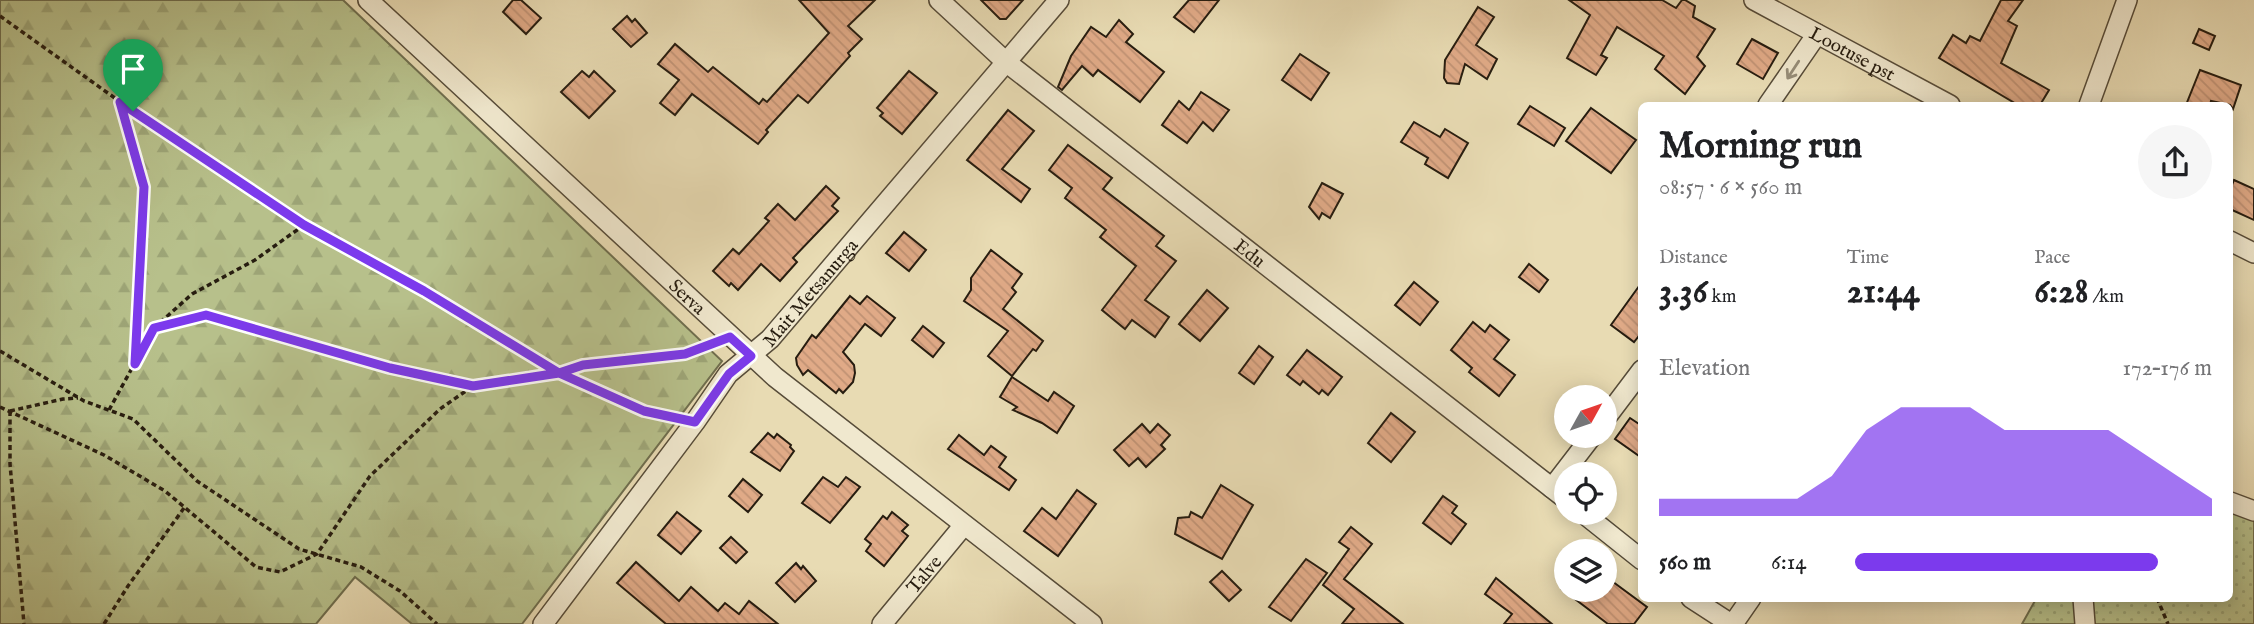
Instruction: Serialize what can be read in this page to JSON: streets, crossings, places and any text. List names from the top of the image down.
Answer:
{
  "streets": {
    "street": [
      "Lootuse pst",
      "Edu",
      "Mait Metsanurga",
      "Serva",
      "Talve"
    ]
  },
  "crossings": [
    ["Edu", "Mait Metsanurga"],
    ["Mait Metsanurga", "Serva"],
    ["Serva", "Talve"]
  ],
  "north": "top right",
  "page": {
    "heading": ["Morning run", "08:57 · 6 × 560 m"],
    "stats": [
      ["Distance", "3.36 km"],
      ["Time", "21:44"],
      ["Pace", "6:28 /km"]
    ],
    "chart": ["Elevation", "172–176 m"],
    "list": [
      {
        "name": "560 m",
        "note": "6:14"
      }
    ]
  }
}
